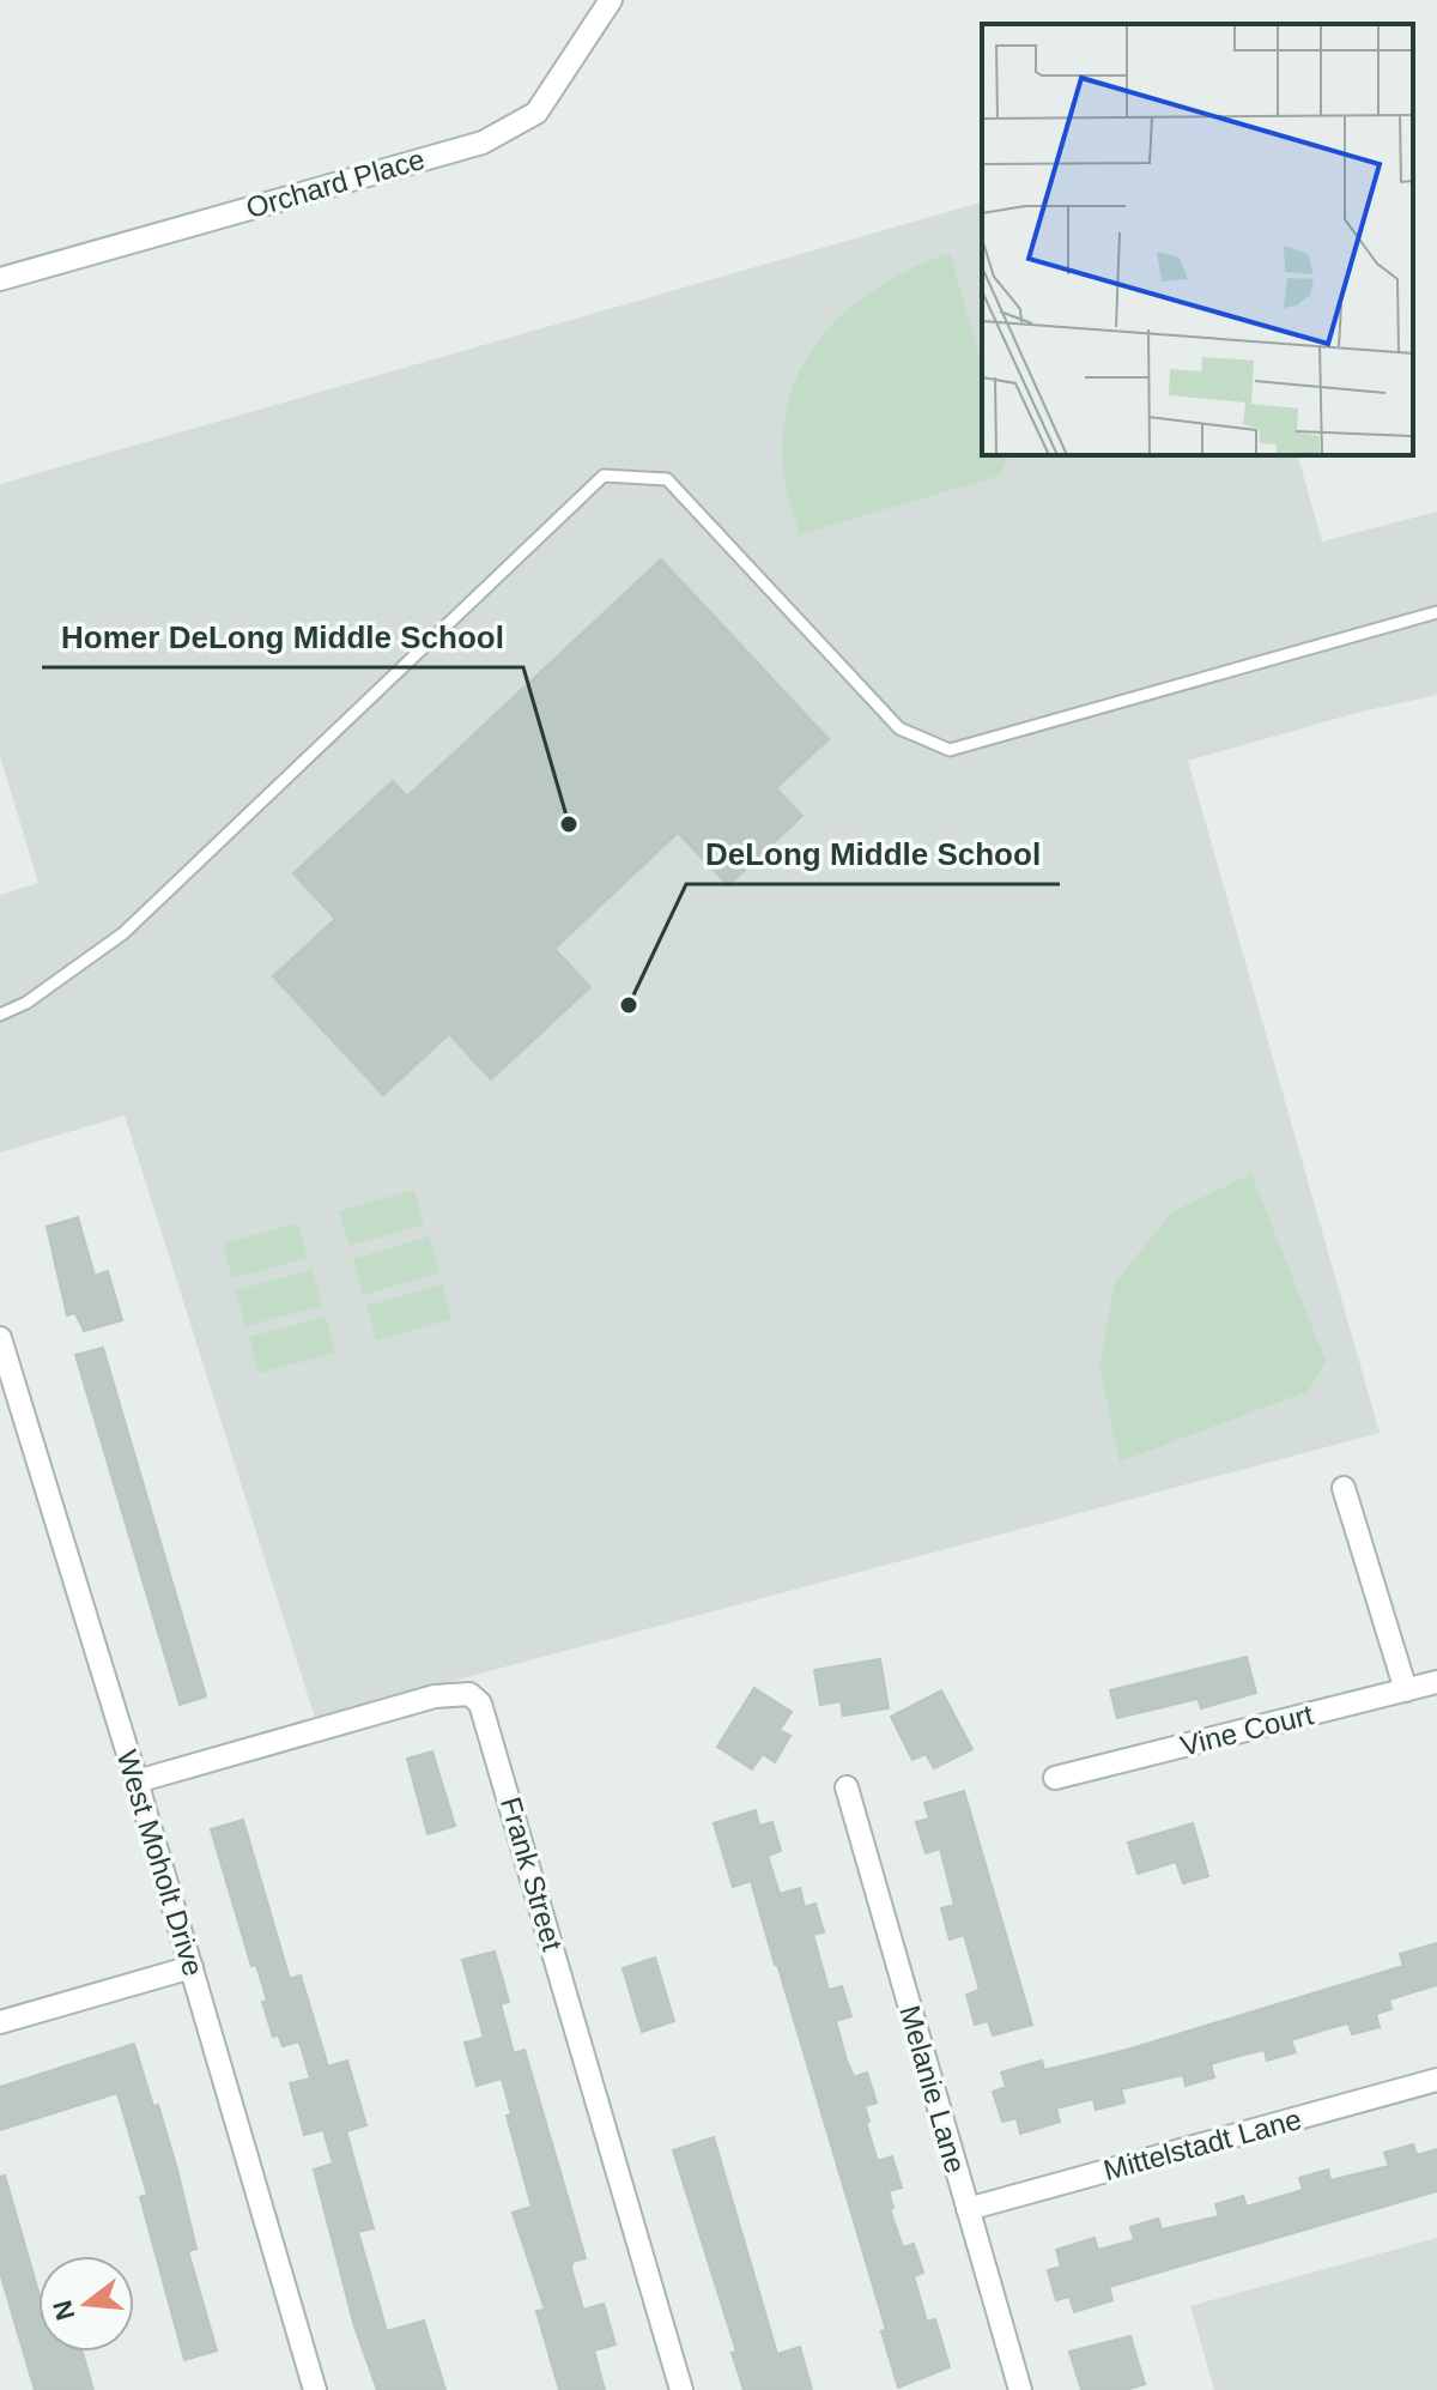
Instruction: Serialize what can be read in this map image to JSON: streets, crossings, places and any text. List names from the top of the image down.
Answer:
{
  "streets": {
    "street": [
      "Orchard Place",
      "Vine Court",
      "West Moholt Drive",
      "Frank Street",
      "Melanie Lane",
      "Mittelstadt Lane"
    ]
  },
  "crossings": [
    ["West Moholt Drive", "Frank Street"],
    ["Melanie Lane", "Mittelstadt Lane"]
  ],
  "places": ["Homer DeLong Middle School", "DeLong Middle School"],
  "north": "left"
}
